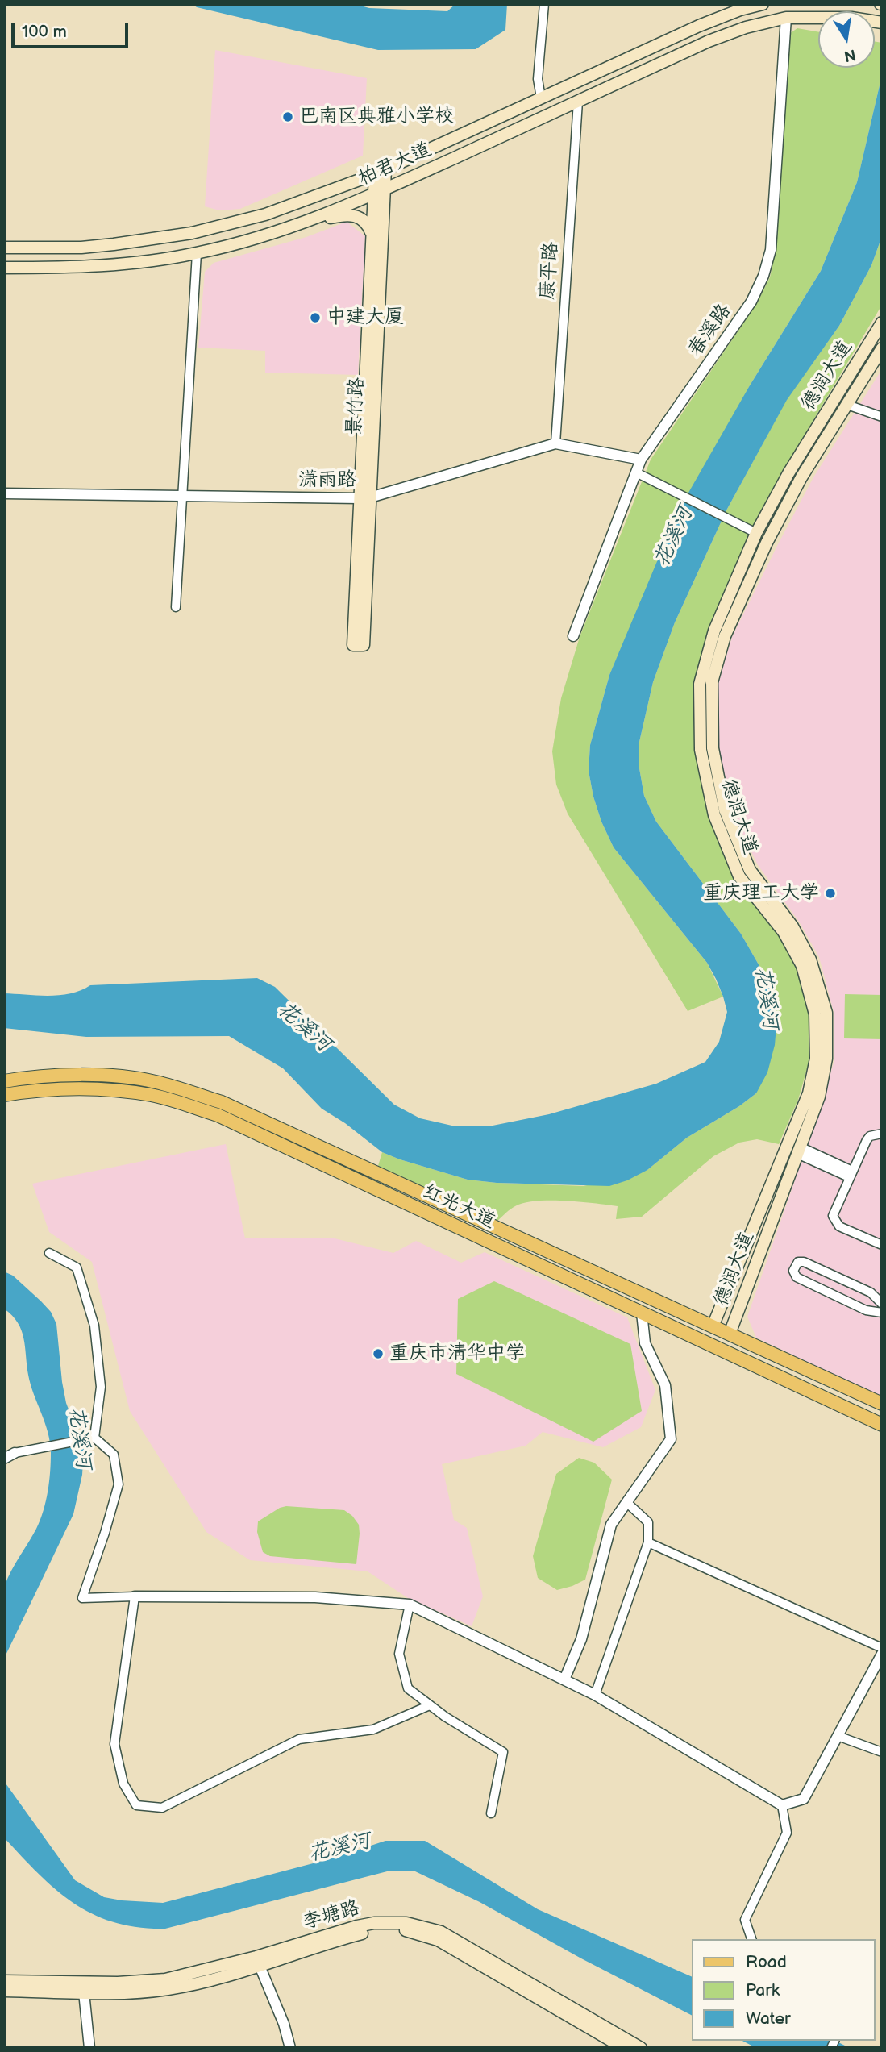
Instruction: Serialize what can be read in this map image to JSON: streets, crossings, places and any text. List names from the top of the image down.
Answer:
{
  "streets": {
    "main road": [
      "柏君大道",
      "德润大道",
      "景竹路",
      "红光大道",
      "李塘路"
    ],
    "street": ["康平路", "春溪路", "潇雨路"]
  },
  "crossings": [
    ["柏君大道", "康平路"],
    ["柏君大道", "春溪路"],
    ["柏君大道", "景竹路"],
    ["康平路", "潇雨路"],
    ["春溪路", "潇雨路"],
    ["德润大道", "红光大道"],
    ["景竹路", "潇雨路"]
  ],
  "water": ["花溪河"],
  "places": [
    "巴南区典雅小学校",
    "中建大厦",
    "重庆理工大学",
    "重庆市清华中学"
  ],
  "legend": ["Road", "Park", "Water"],
  "scale_bar": "100 m",
  "north": "bottom"
}
